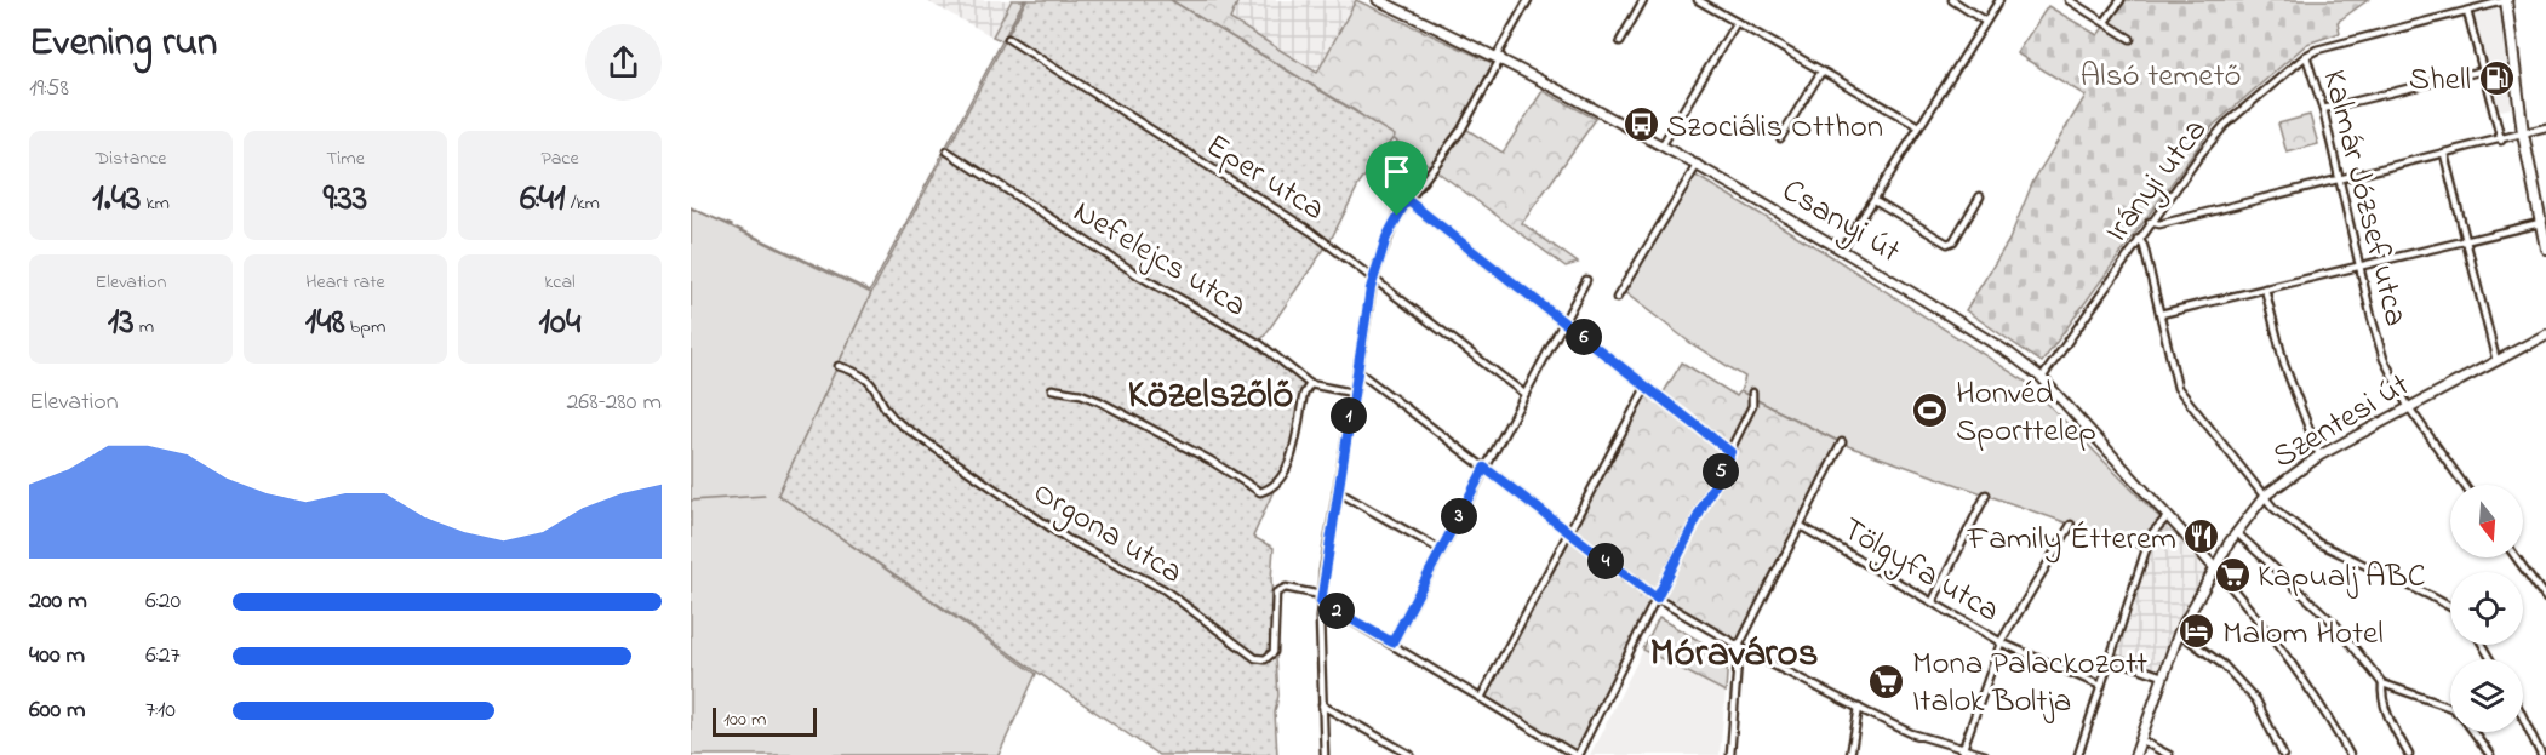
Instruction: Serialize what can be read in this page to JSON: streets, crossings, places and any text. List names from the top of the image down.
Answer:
{
  "streets": {
    "street": [
      "Eper utca",
      "Irányi utca",
      "Kalmár József utca",
      "Csanyi út",
      "Nefelejcs utca",
      "Szentesi út",
      "Orgona utca",
      "Tölgyfa utca"
    ]
  },
  "crossings": [
    ["Irányi utca", "Kalmár József utca"],
    ["Irányi utca", "Csanyi út"],
    ["Kalmár József utca", "Szentesi út"],
    ["Csanyi út", "Szentesi út"]
  ],
  "districts": ["Közelszőlő", "Móraváros"],
  "parks": ["Alsó temető"],
  "places": {
    "fuel station": ["Shell"],
    "bus stop": ["Szociális Otthon"],
    "sports": ["Honvéd Sporttelep"],
    "restaurant": ["Family Étterem"],
    "supermarket": ["Kapualj ABC", "Mona Palackozott Italok Boltja"],
    "hotel": ["Malom Hotel"]
  },
  "scale_bar": "100 m",
  "north": "bottom",
  "page": {
    "heading": ["Evening run", "19:58"],
    "stats": [
      ["Distance", "1.43 km"],
      ["Time", "9:33"],
      ["Pace", "6:41 /km"],
      ["Elevation", "13 m"],
      ["Heart rate", "148 bpm"],
      ["kcal", "104"]
    ],
    "pins": [
      "6",
      "1",
      "5",
      "3",
      "4",
      "2"
    ],
    "chart": ["Elevation", "268–280 m"],
    "list": [
      {
        "name": "200 m",
        "note": "6:20"
      },
      {
        "name": "400 m",
        "note": "6:27"
      },
      {
        "name": "600 m",
        "note": "7:10"
      }
    ],
    "scale": "100 m"
  }
}
